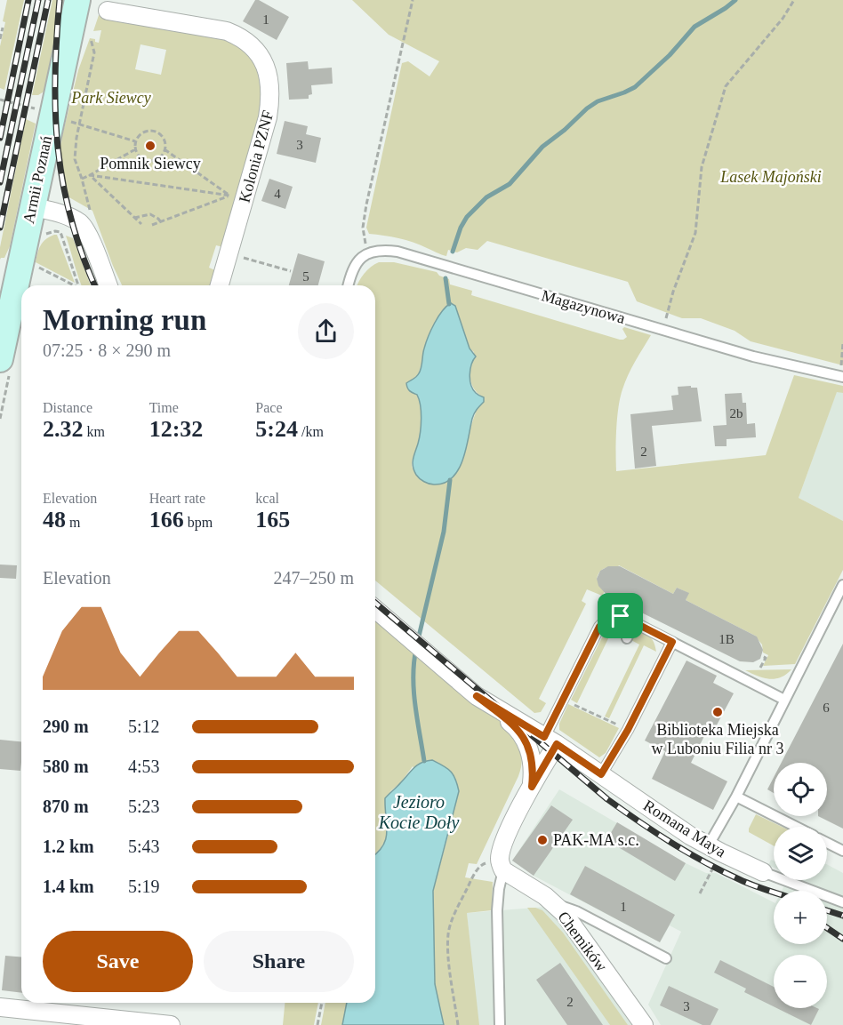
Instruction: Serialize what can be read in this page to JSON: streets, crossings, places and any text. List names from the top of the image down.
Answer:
{
  "streets": {
    "main road": ["Armii Poznań"],
    "street": ["Kolonia PZNF", "Romana Maya", "Chemików"],
    "lane": ["Magazynowa"]
  },
  "water": ["Jezioro Kocie Doły"],
  "parks": ["Park Siewcy", "Lasek Majoński"],
  "places": ["Pomnik Siewcy", "Biblioteka Miejska w Luboniu Filia nr 3", "PAK-MA s.c."],
  "house_numbers": [
    "1",
    "3",
    "4",
    "5",
    "2b",
    "2",
    "1B",
    "6",
    "1",
    "2",
    "3"
  ],
  "page": {
    "heading": ["Morning run", "07:25 · 8 × 290 m"],
    "stats": [
      ["Distance", "2.32 km"],
      ["Time", "12:32"],
      ["Pace", "5:24 /km"],
      ["Elevation", "48 m"],
      ["Heart rate", "166 bpm"],
      ["kcal", "165"]
    ],
    "chart": ["Elevation", "247–250 m"],
    "list": [
      {
        "name": "290 m",
        "note": "5:12"
      },
      {
        "name": "580 m",
        "note": "4:53"
      },
      {
        "name": "870 m",
        "note": "5:23"
      },
      {
        "name": "1.2 km",
        "note": "5:43"
      },
      {
        "name": "1.4 km",
        "note": "5:19"
      }
    ],
    "map_buttons": ["+", "−"],
    "buttons": ["Save", "Share"]
  }
}
